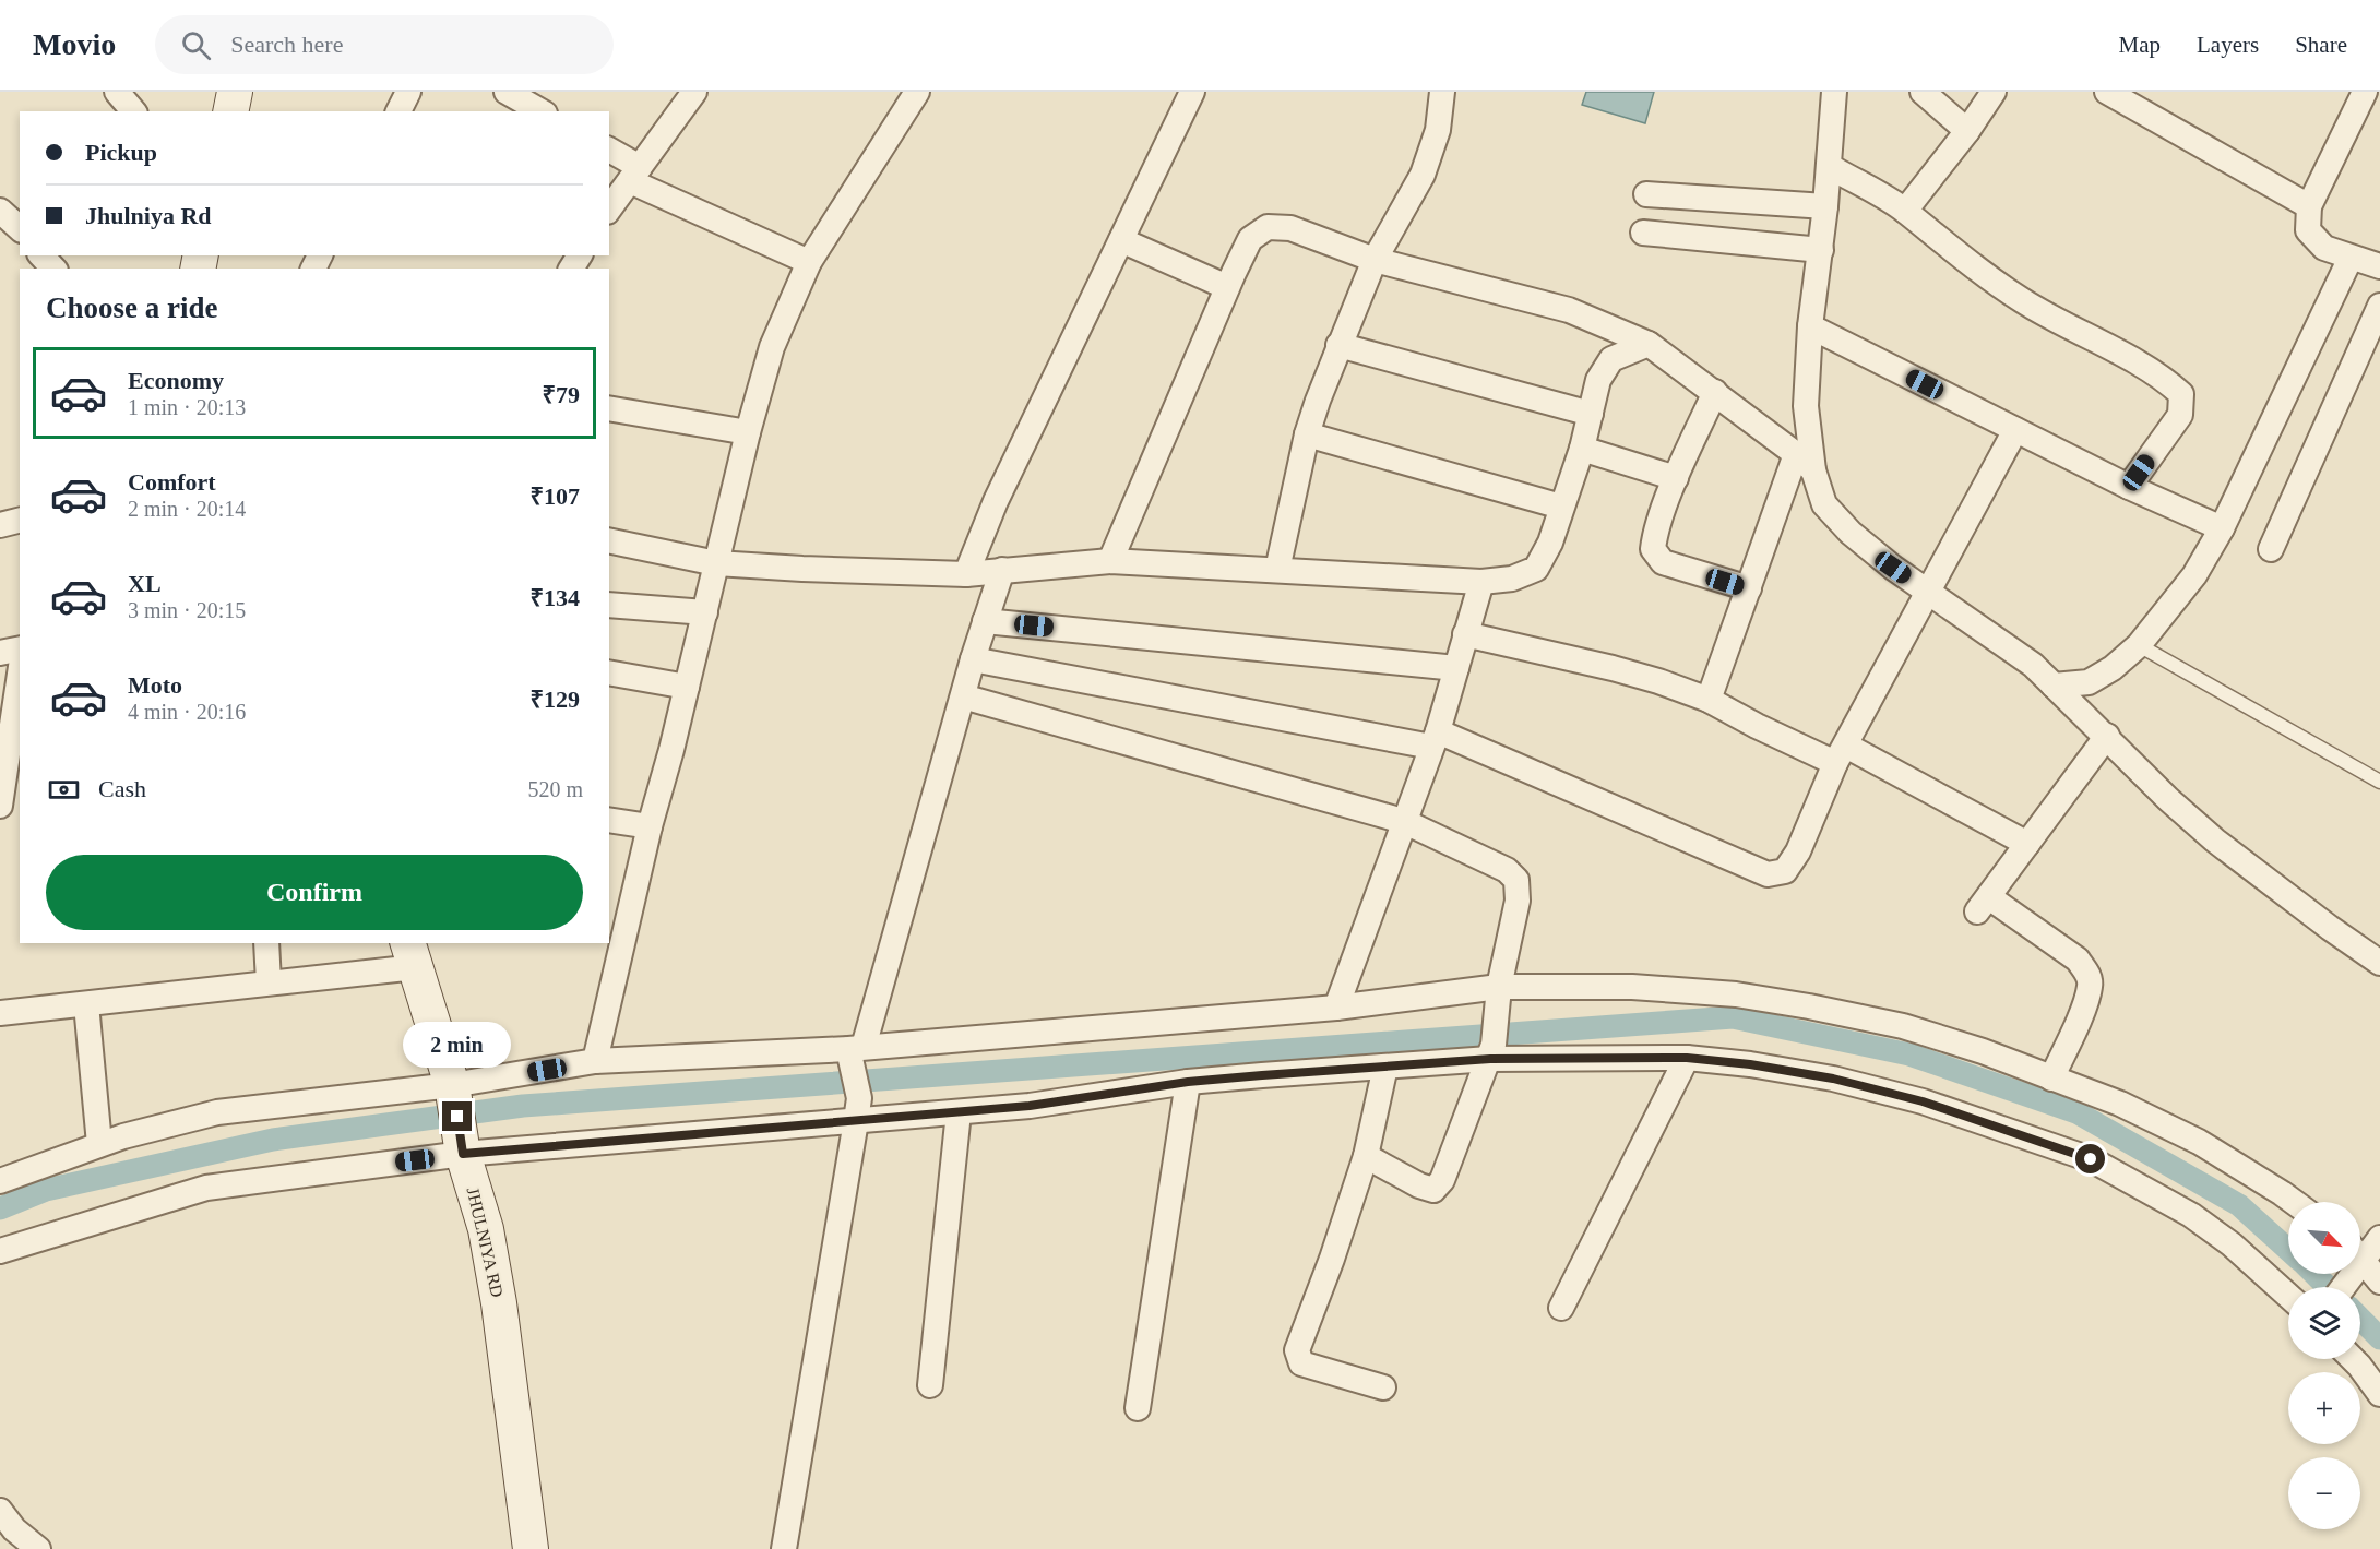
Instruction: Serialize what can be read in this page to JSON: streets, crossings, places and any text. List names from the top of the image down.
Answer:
{
  "streets": {
    "street": ["JHULNIYA RD"]
  },
  "north": "bottom right",
  "page": {
    "header": "Movio",
    "search": "Search here",
    "nav": ["Map", "Layers", "Share"],
    "banner": ["Pickup", "Jhulniya Rd"],
    "heading": "Choose a ride",
    "list": [
      {
        "name": "Economy",
        "note": "1 min · 20:13",
        "value": "₹79"
      },
      {
        "name": "Comfort",
        "note": "2 min · 20:14",
        "value": "₹107"
      },
      {
        "name": "XL",
        "note": "3 min · 20:15",
        "value": "₹134"
      },
      {
        "name": "Moto",
        "note": "4 min · 20:16",
        "value": "₹129"
      }
    ],
    "pay": ["Cash", "520 m"],
    "buttons": "Confirm",
    "bubble": "2 min",
    "map_buttons": ["+", "−"]
  }
}
